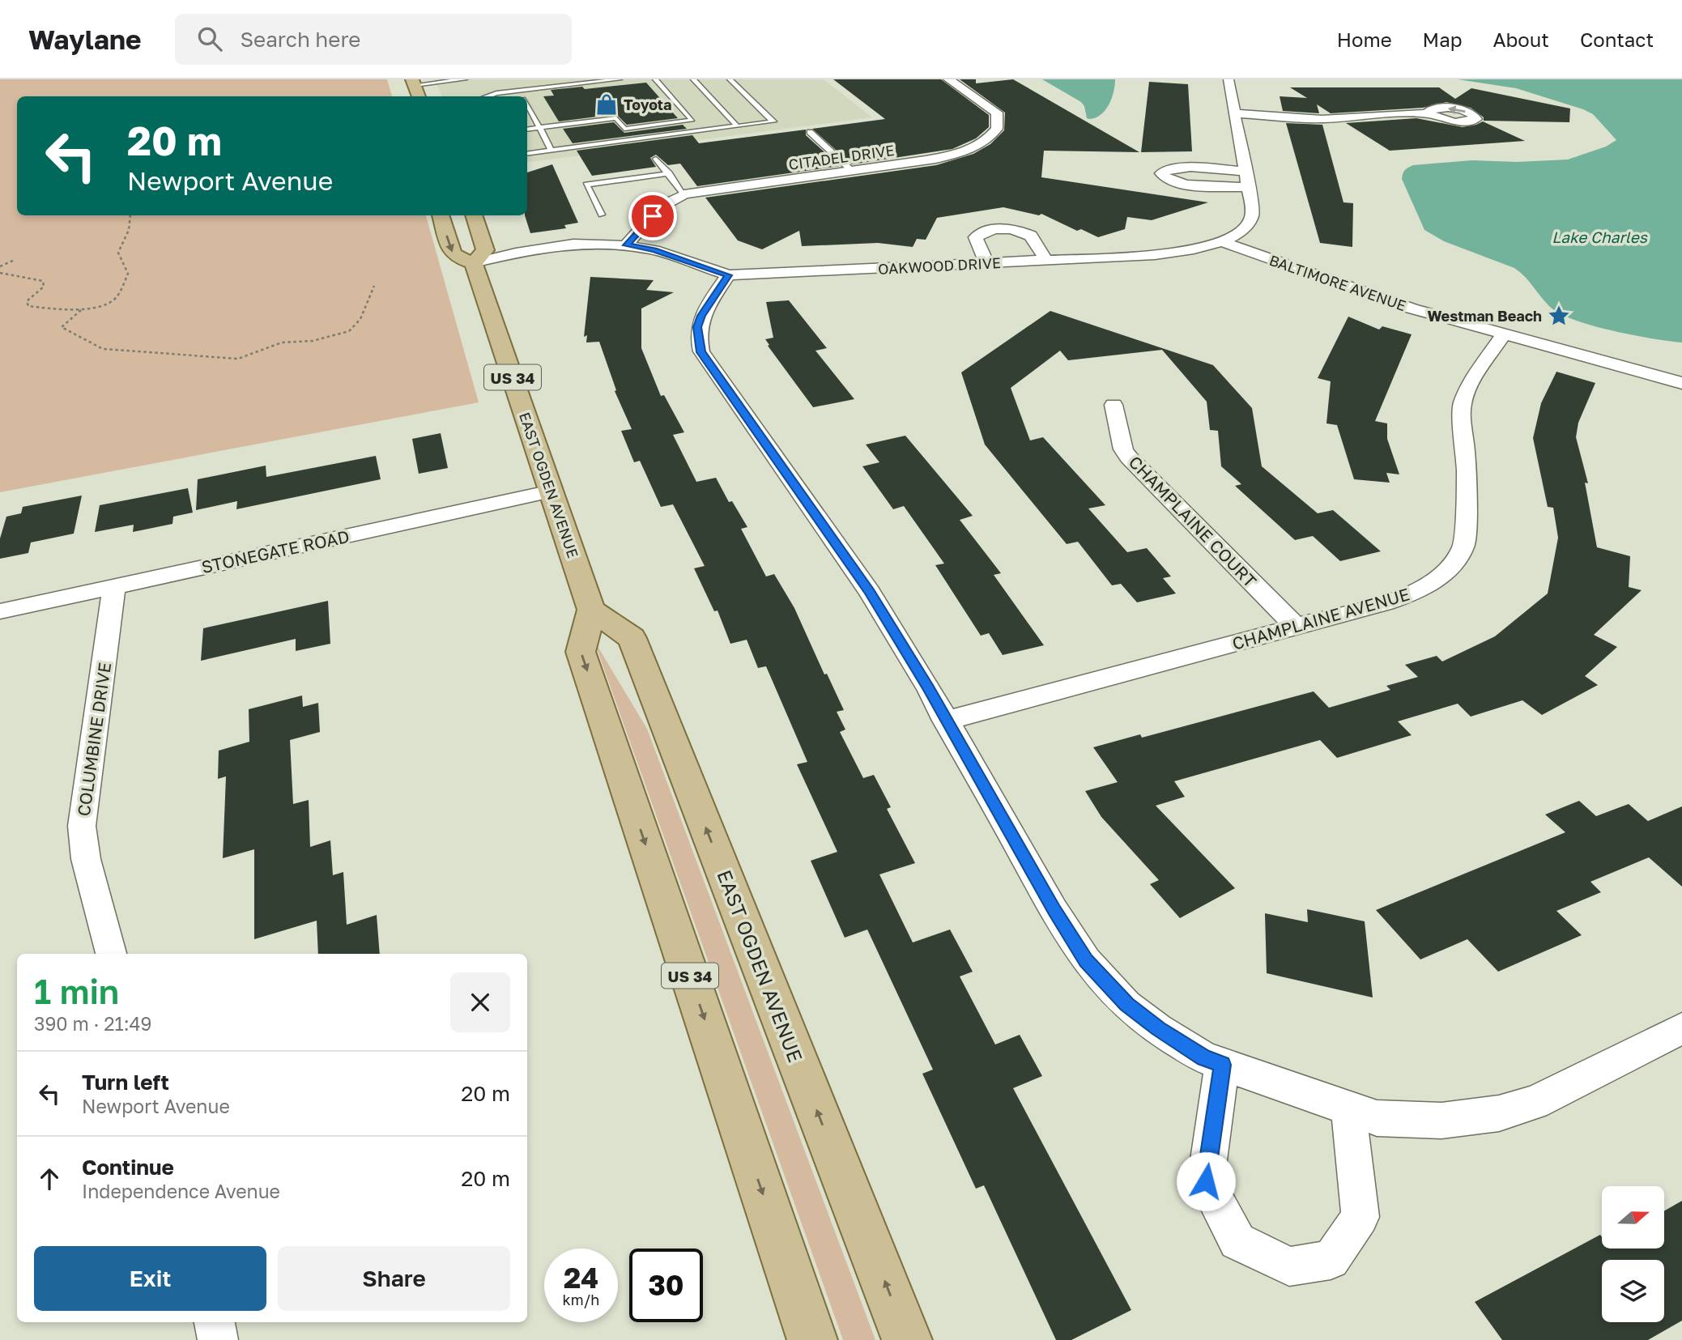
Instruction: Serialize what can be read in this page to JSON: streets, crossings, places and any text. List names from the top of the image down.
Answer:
{
  "streets": {
    "main road": ["US 34", "EAST OGDEN AVENUE"],
    "street": [
      "CITADEL DRIVE",
      "OAKWOOD DRIVE",
      "BALTIMORE AVENUE",
      "CHAMPLAINE COURT",
      "STONEGATE ROAD",
      "CHAMPLAINE AVENUE",
      "COLUMBINE DRIVE"
    ]
  },
  "crossings": [
    ["CITADEL DRIVE", "OAKWOOD DRIVE"],
    ["OAKWOOD DRIVE", "BALTIMORE AVENUE"],
    ["OAKWOOD DRIVE", "EAST OGDEN AVENUE"],
    ["BALTIMORE AVENUE", "CHAMPLAINE AVENUE"],
    ["US 34", "EAST OGDEN AVENUE"],
    ["EAST OGDEN AVENUE", "STONEGATE ROAD"],
    ["CHAMPLAINE COURT", "CHAMPLAINE AVENUE"],
    ["STONEGATE ROAD", "COLUMBINE DRIVE"]
  ],
  "water": ["Lake Charles"],
  "places": {
    "shop": ["Toyota"],
    "place": ["Westman Beach"]
  },
  "north": "right",
  "page": {
    "header": "Waylane",
    "search": "Search here",
    "nav": [
      "Home",
      "Map",
      "About",
      "Contact"
    ],
    "turn": ["20 m", "Newport Avenue"],
    "heading": ["1 min", "390 m · 21:49"],
    "list": [
      {
        "name": "Turn left",
        "note": "Newport Avenue",
        "value": "20 m"
      },
      {
        "name": "Continue",
        "note": "Independence Avenue",
        "value": "20 m"
      }
    ],
    "buttons": ["Exit", "Share"],
    "speed": "24 km/h",
    "limit": "30"
  }
}
